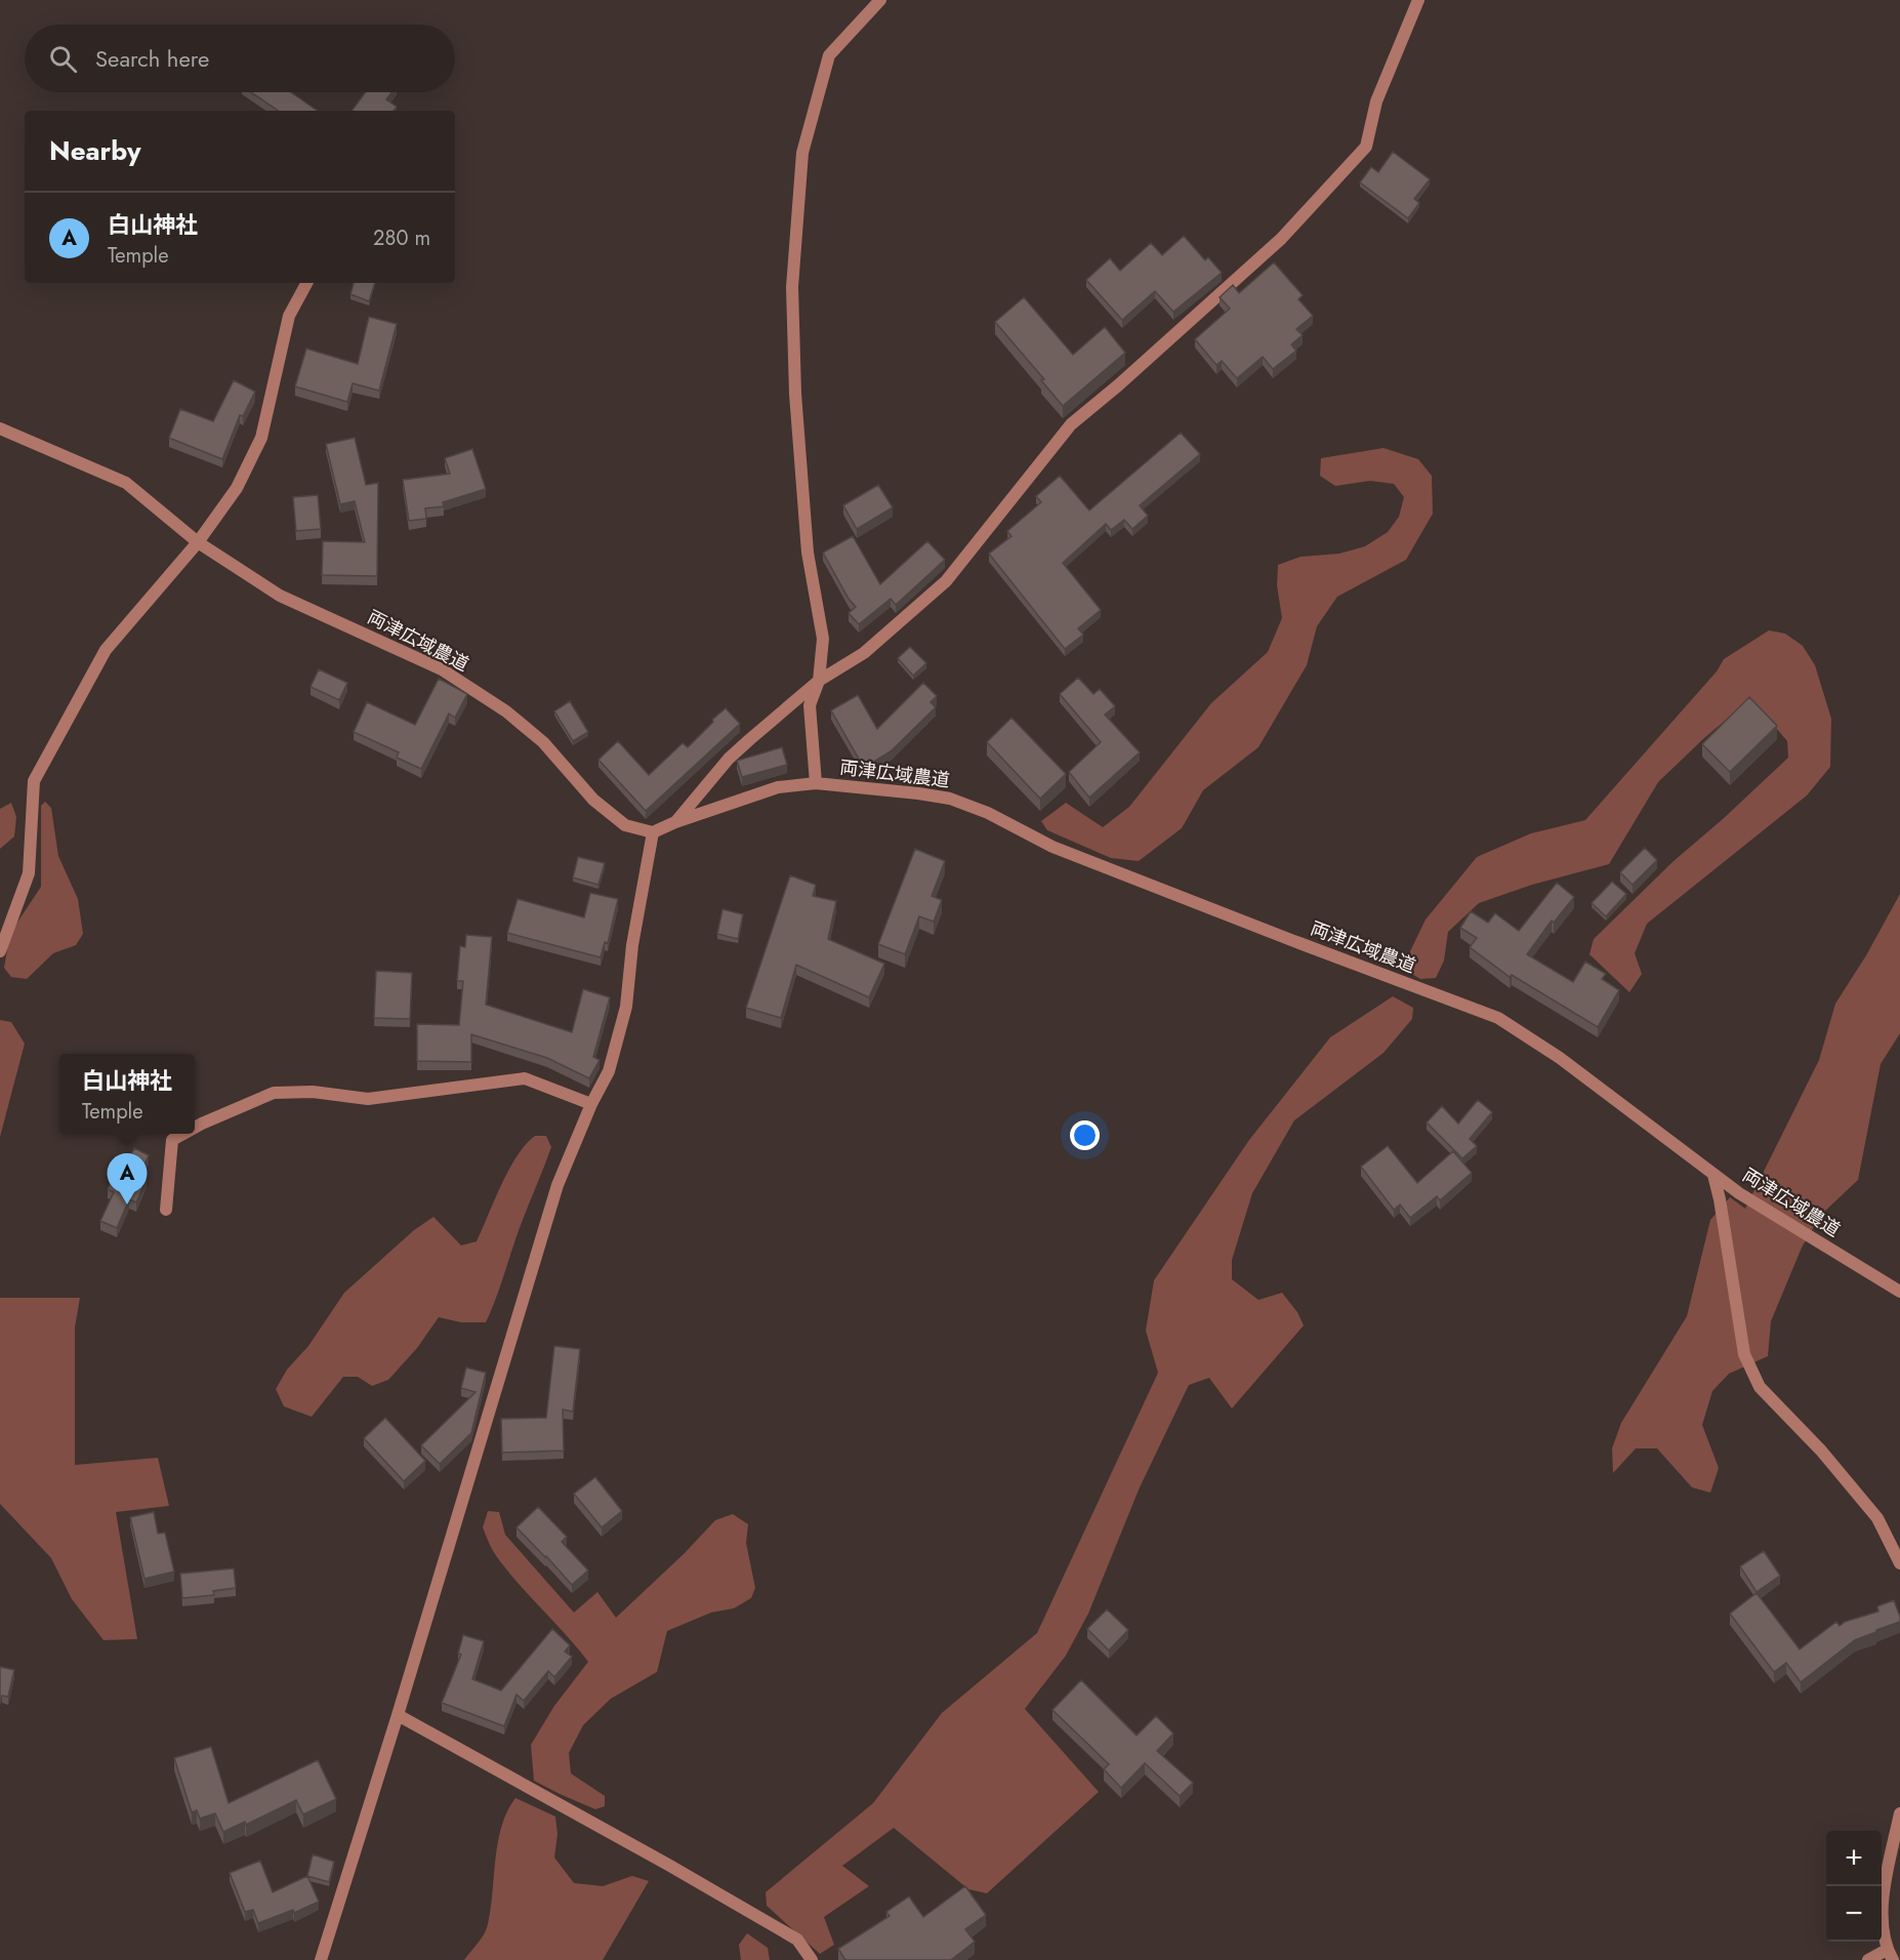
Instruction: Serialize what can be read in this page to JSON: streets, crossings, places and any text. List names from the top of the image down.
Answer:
{
  "streets": {
    "street": ["両津広域農道"]
  },
  "page": {
    "search": "Search here",
    "heading": "Nearby",
    "list": [
      {
        "mark": "A",
        "name": "白山神社",
        "note": "Temple",
        "value": "280 m"
      }
    ],
    "popup": ["白山神社", "Temple"],
    "pins": "A",
    "map_buttons": ["+", "−"]
  }
}
